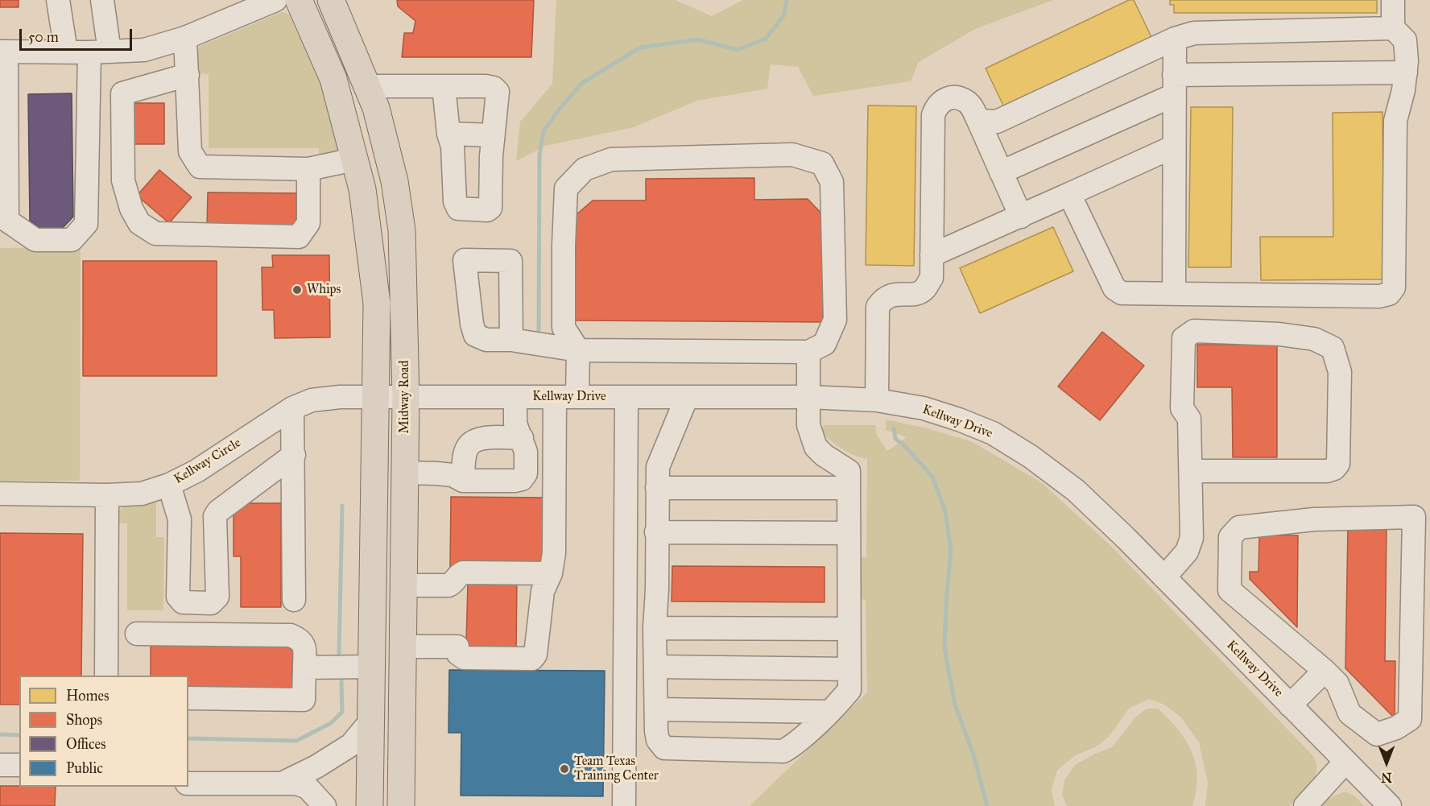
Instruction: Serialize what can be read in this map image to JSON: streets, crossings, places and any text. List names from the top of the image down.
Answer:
{
  "streets": {
    "main road": ["Midway Road"],
    "street": ["Kellway Drive", "Kellway Circle"]
  },
  "crossings": [
    ["Midway Road", "Kellway Drive"],
    ["Midway Road", "Kellway Circle"],
    ["Kellway Drive", "Kellway Circle"]
  ],
  "places": ["Whips", "Team Texas Training Center"],
  "legend": [
    "Homes",
    "Shops",
    "Offices",
    "Public"
  ],
  "scale_bar": "50 m",
  "north": "bottom"
}
